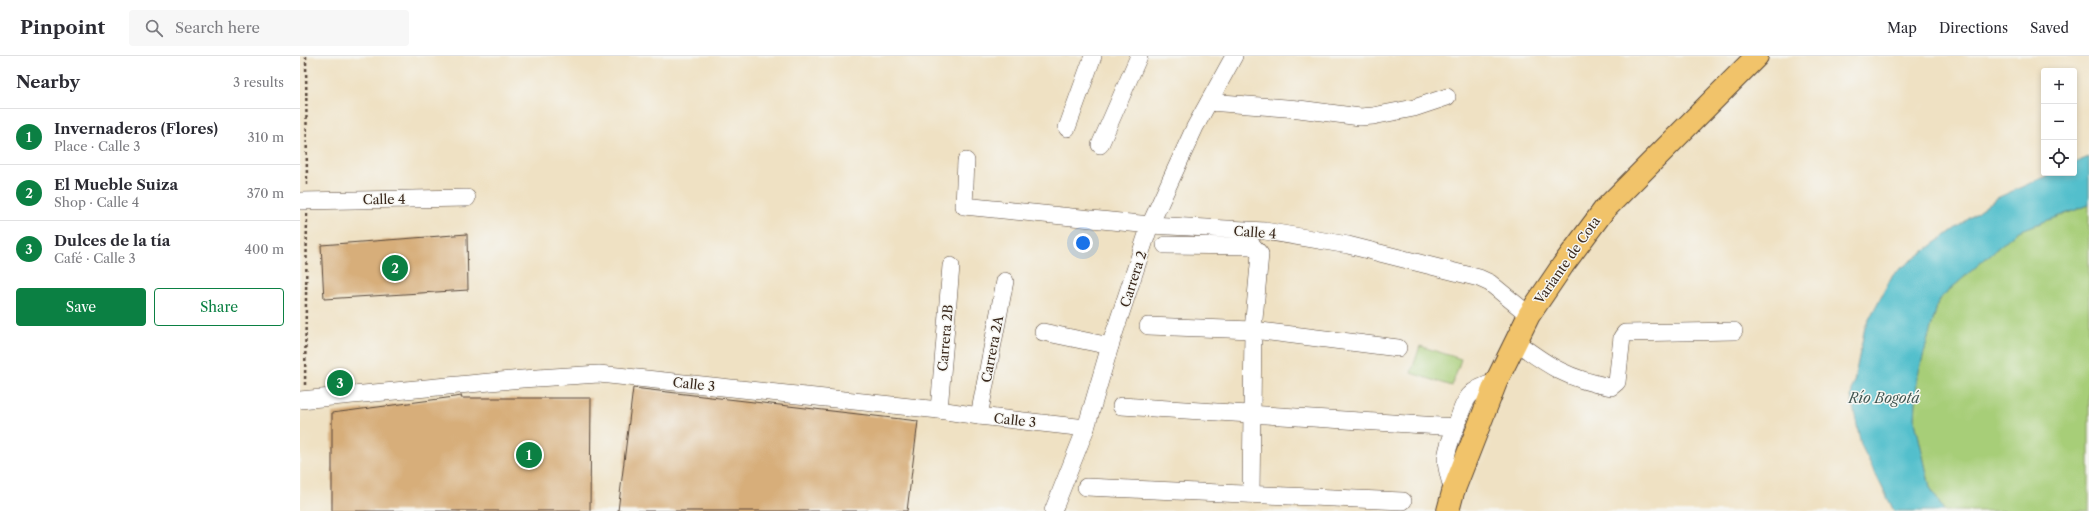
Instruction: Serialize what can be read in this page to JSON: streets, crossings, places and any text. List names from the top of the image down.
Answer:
{
  "streets": {
    "main road": ["Variante de Cota"],
    "street": [
      "Calle 4",
      "Carrera 2",
      "Carrera 2B",
      "Carrera 2A",
      "Calle 3"
    ]
  },
  "crossings": [
    ["Calle 4", "Variante de Cota"],
    ["Calle 4", "Carrera 2"],
    ["Carrera 2", "Calle 3"],
    ["Carrera 2B", "Calle 3"],
    ["Carrera 2A", "Calle 3"]
  ],
  "water": ["Río Bogotá"],
  "page": {
    "header": "Pinpoint",
    "search": "Search here",
    "nav": ["Map", "Directions", "Saved"],
    "heading": ["Nearby", "3 results"],
    "map_buttons": ["+", "−"],
    "list": [
      {
        "mark": "1",
        "name": "Invernaderos (Flores)",
        "note": "Place · Calle 3",
        "value": "310 m"
      },
      {
        "mark": "2",
        "name": "El Mueble Suiza",
        "note": "Shop · Calle 4",
        "value": "370 m"
      },
      {
        "mark": "3",
        "name": "Dulces de la tía",
        "note": "Café · Calle 3",
        "value": "400 m"
      }
    ],
    "pins": ["2", "3", "1"],
    "buttons": ["Save", "Share"]
  }
}
